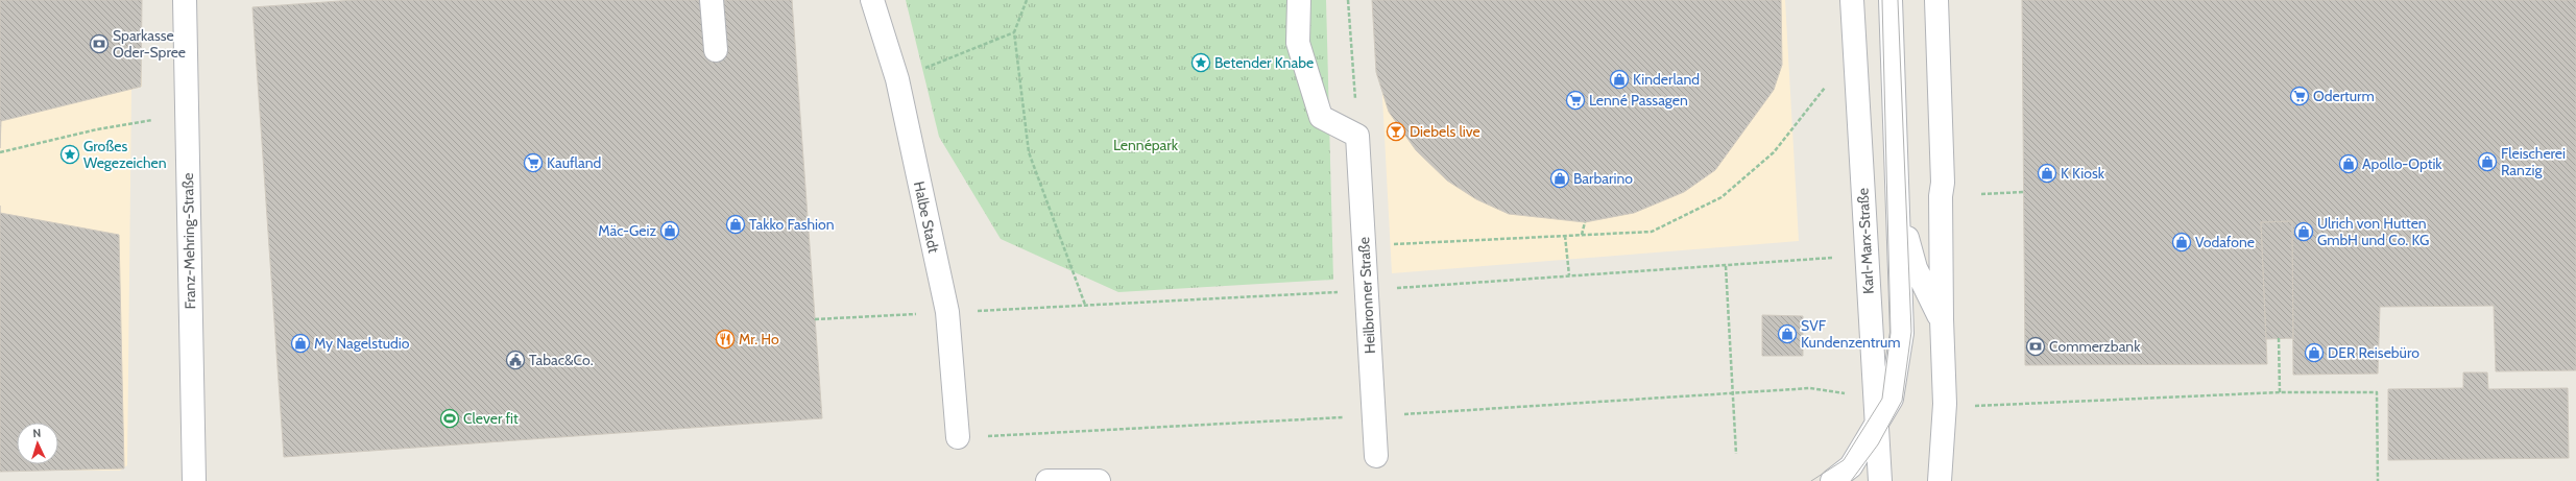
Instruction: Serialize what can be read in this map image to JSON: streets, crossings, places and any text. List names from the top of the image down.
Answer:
{
  "streets": {
    "street": [
      "Halbe Stadt",
      "Franz-Mehring-Straße",
      "Karl-Marx-Straße",
      "Heilbronner Straße"
    ]
  },
  "parks": ["Lennépark"],
  "places": {
    "bank": ["Sparkasse Oder-Spree", "Commerzbank"],
    "place": ["Betender Knabe", "Großes Wegezeichen"],
    "shop": [
      "Kinderland",
      "Fleischerei Ranzig",
      "Apollo-Optik",
      "K Kiosk",
      "Barbarino",
      "Takko Fashion",
      "Mäc-Geiz",
      "Ulrich von Hutten GmbH und Co. KG",
      "Vodafone",
      "SVF Kundenzentrum",
      "My Nagelstudio",
      "DER Reisebüro"
    ],
    "supermarket": ["Oderturm", "Lenné Passagen", "Kaufland"],
    "bar": ["Diebels live"],
    "restaurant": ["Mr. Ho"],
    "public building": ["Tabac&Co."],
    "sports": ["Clever fit"]
  },
  "north": "top"
}
